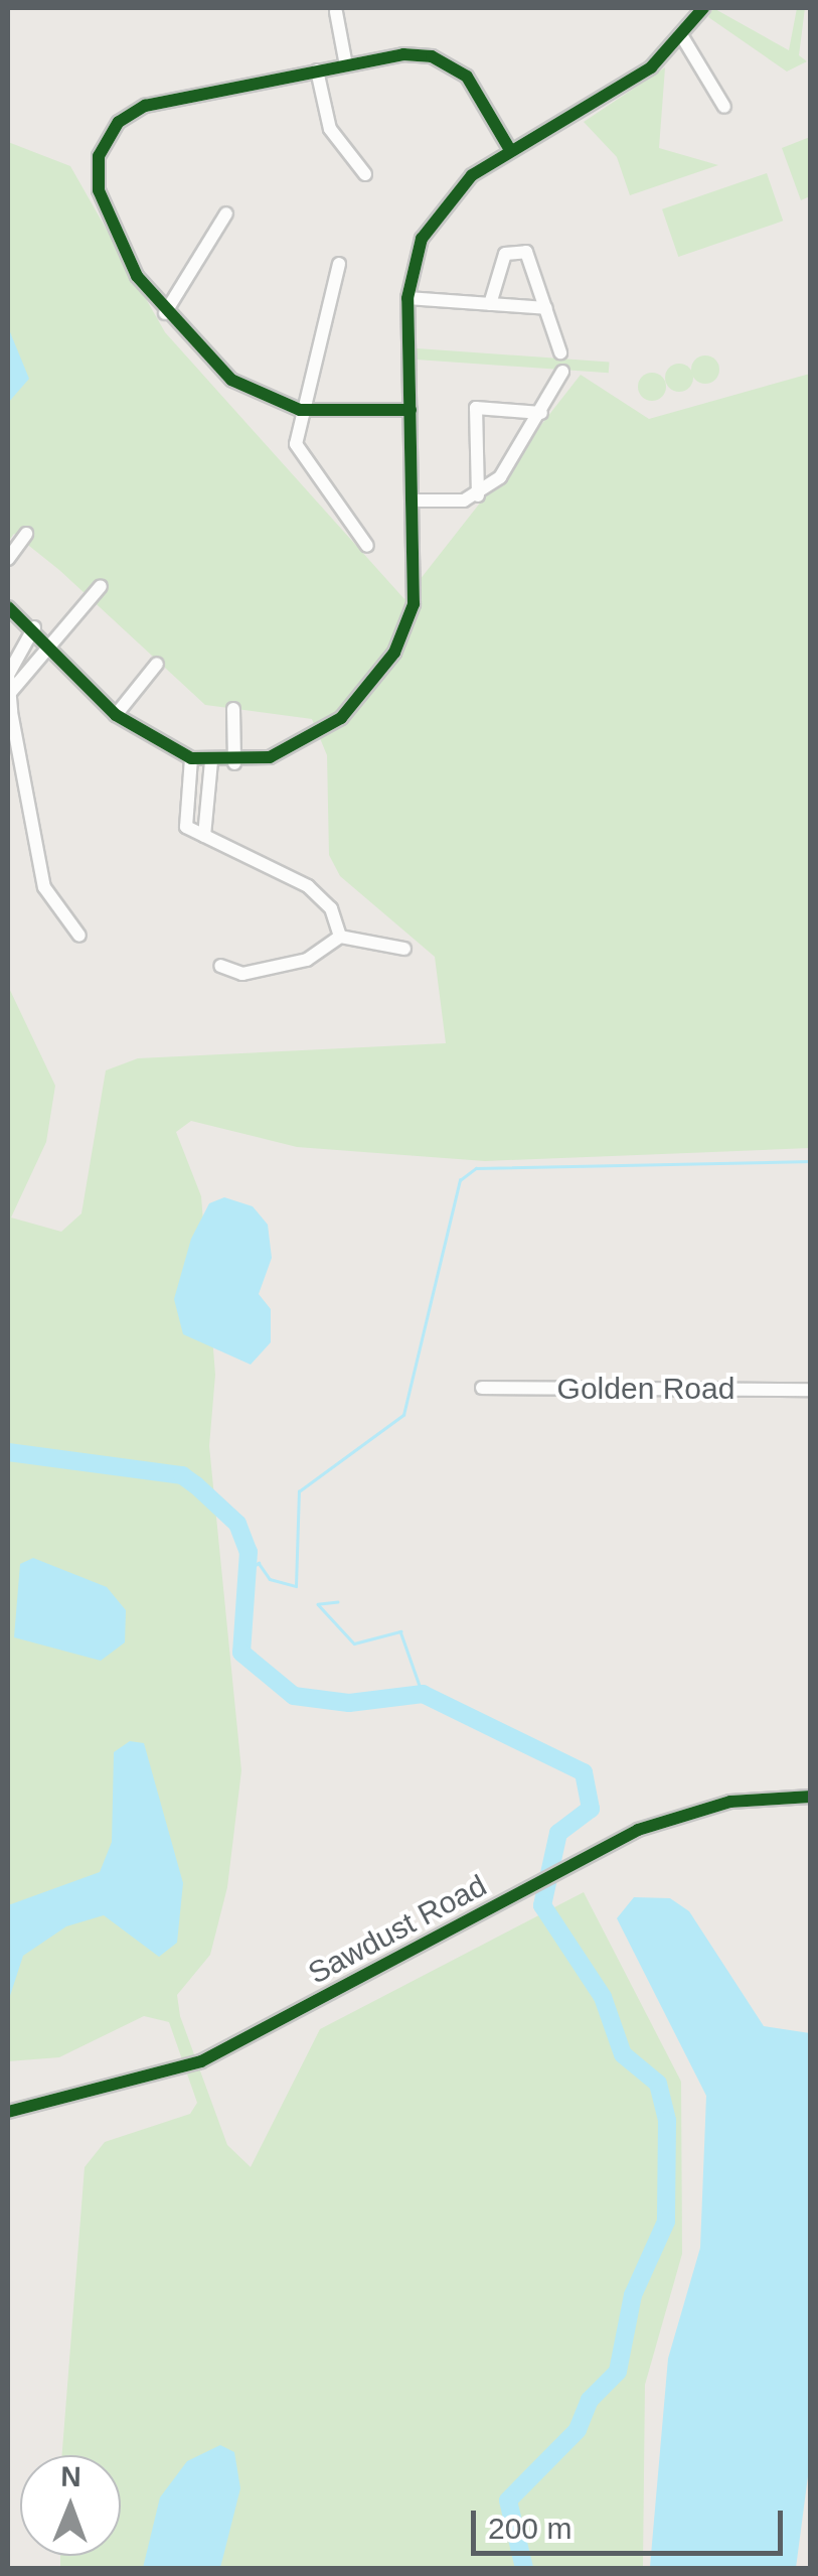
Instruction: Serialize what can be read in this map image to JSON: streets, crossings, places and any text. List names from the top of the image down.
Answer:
{
  "streets": {
    "street": ["Golden Road", "Sawdust Road"]
  },
  "scale_bar": "200 m",
  "north": "top"
}
